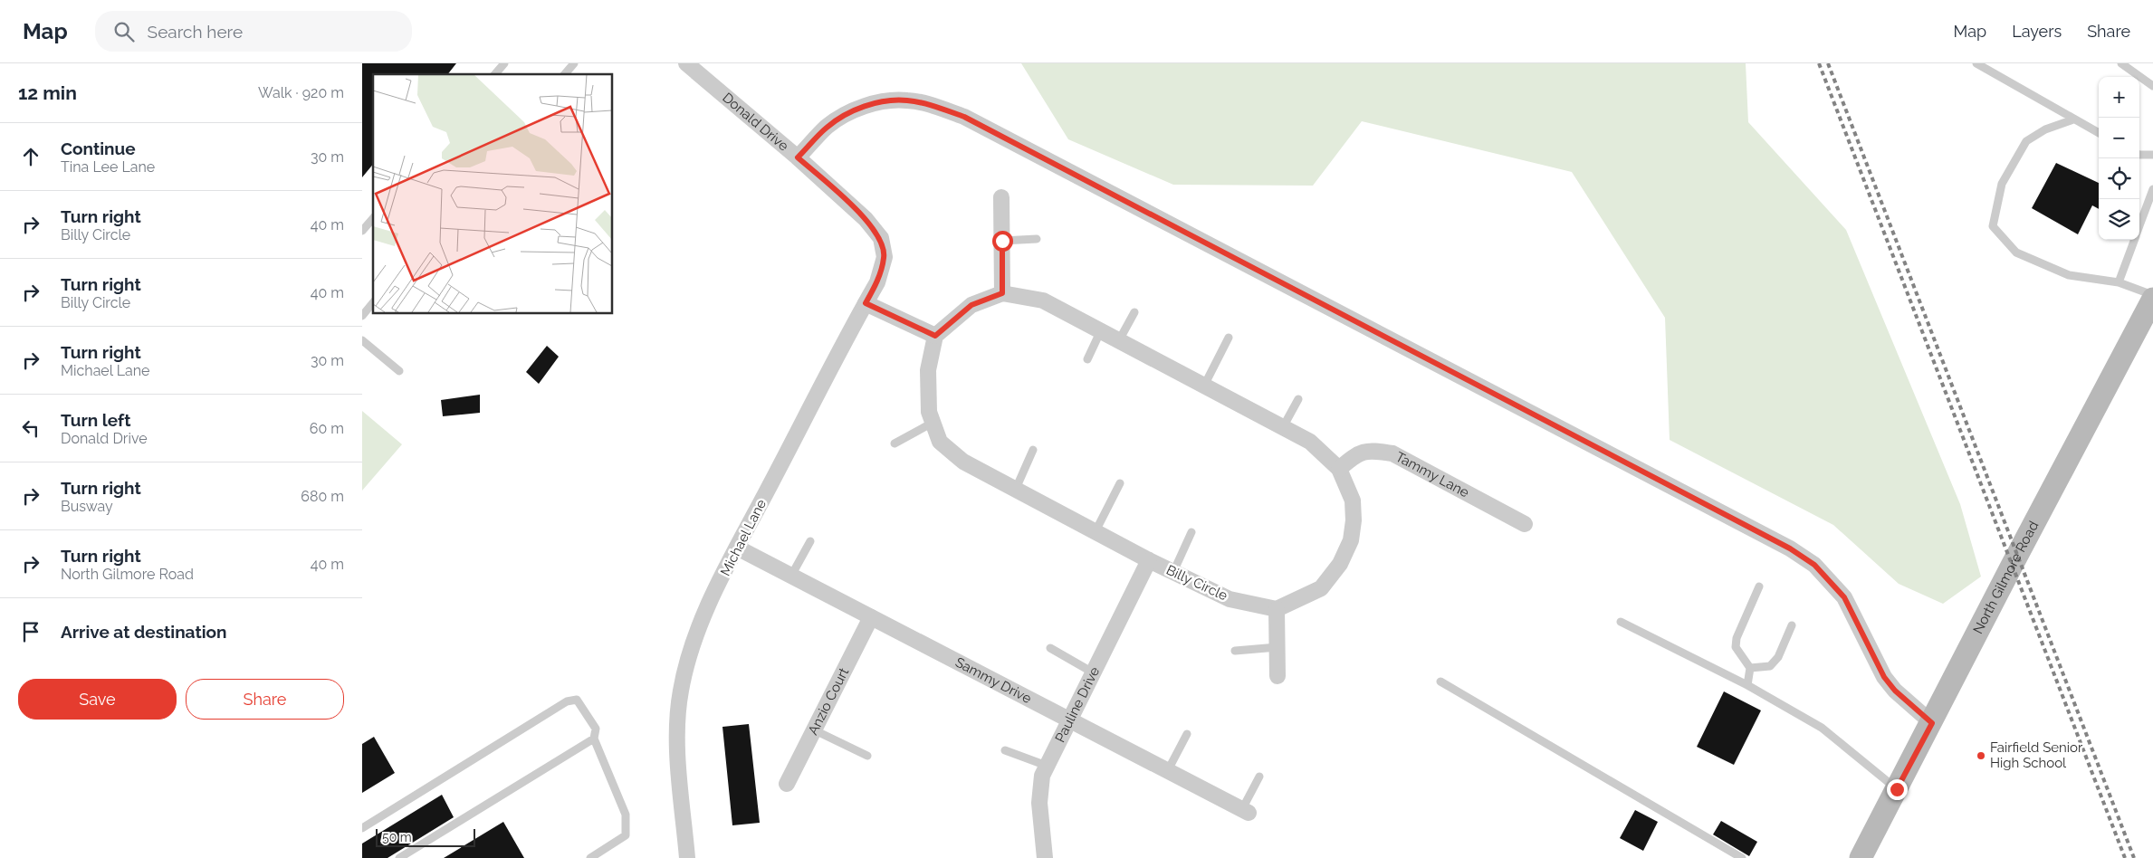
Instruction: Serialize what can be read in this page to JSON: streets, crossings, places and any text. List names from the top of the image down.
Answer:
{
  "streets": {
    "street": [
      "Donald Drive",
      "Tammy Lane",
      "Michael Lane",
      "North Gilmore Road",
      "Billy Circle",
      "Sammy Drive",
      "Anzio Court",
      "Pauline Drive"
    ]
  },
  "crossings": [
    ["Donald Drive", "Michael Lane"],
    ["Michael Lane", "Sammy Drive"],
    ["Billy Circle", "Pauline Drive"],
    ["Sammy Drive", "Anzio Court"],
    ["Sammy Drive", "Pauline Drive"]
  ],
  "places": ["Fairfield Senior High School"],
  "scale_bar": "50 m",
  "page": {
    "header": "Map",
    "search": "Search here",
    "nav": ["Map", "Layers", "Share"],
    "heading": ["12 min", "Walk · 920 m"],
    "map_buttons": ["+", "−"],
    "list": [
      ["Continue", "Tina Lee Lane", "30 m"],
      ["Turn right", "Billy Circle", "40 m"],
      ["Turn right", "Billy Circle", "40 m"],
      ["Turn right", "Michael Lane", "30 m"],
      ["Turn left", "Donald Drive", "60 m"],
      ["Turn right", "Busway", "680 m"],
      ["Turn right", "North Gilmore Road", "40 m"],
      "Arrive at destination"
    ],
    "buttons": ["Save", "Share"],
    "scale": "50 m"
  }
}
